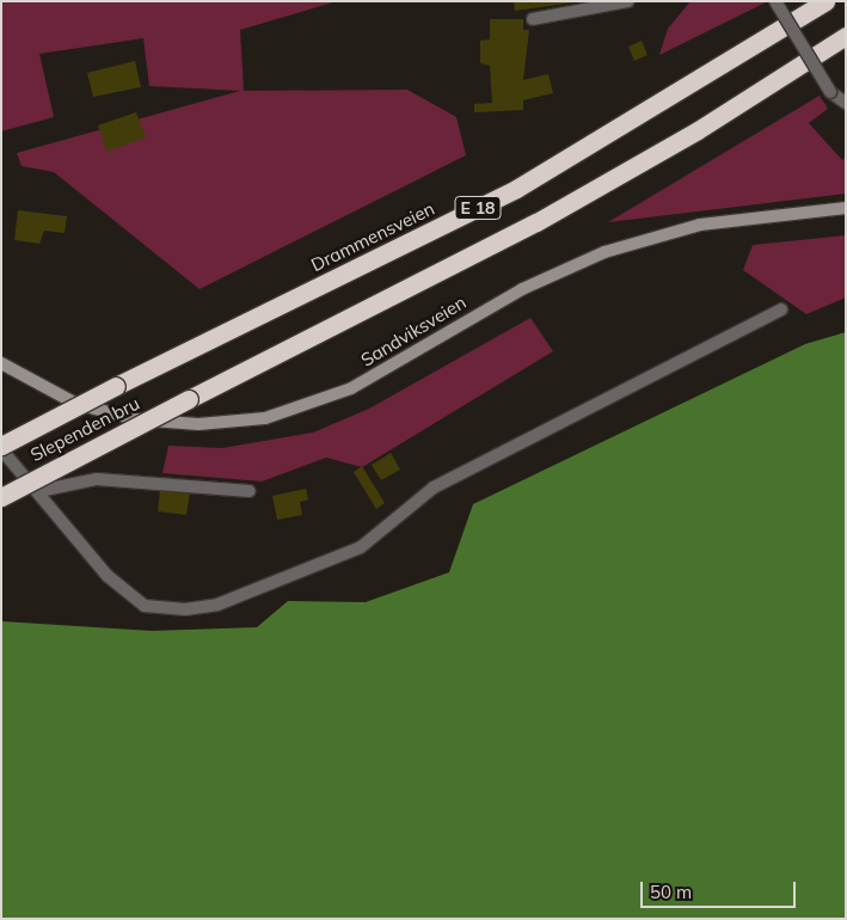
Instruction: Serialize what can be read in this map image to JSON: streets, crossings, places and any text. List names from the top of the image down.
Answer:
{
  "streets": {
    "highway": ["E 18", "Drammensveien", "Slependen bru"],
    "main road": ["Sandviksveien"]
  },
  "crossings": [
    ["Drammensveien", "Slependen bru"]
  ],
  "scale_bar": "50 m"
}
